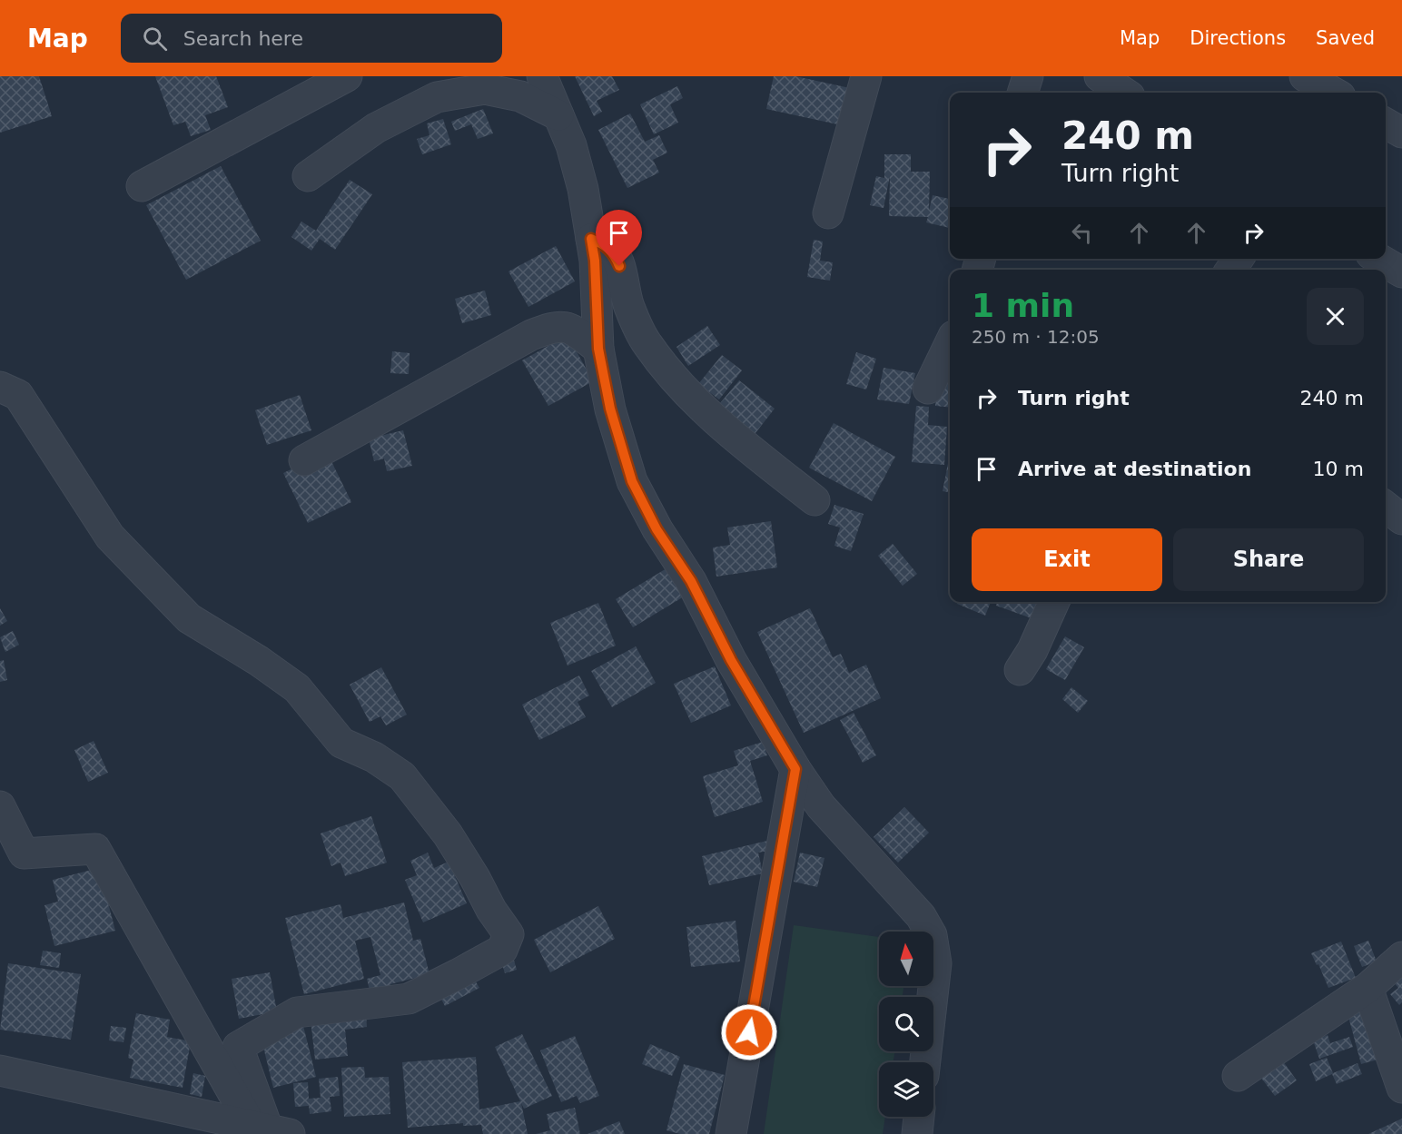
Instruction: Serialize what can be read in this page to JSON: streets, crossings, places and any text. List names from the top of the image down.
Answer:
{
  "north": "top",
  "page": {
    "header": "Map",
    "search": "Search here",
    "nav": ["Map", "Directions", "Saved"],
    "turn": ["240 m", "Turn right"],
    "heading": ["1 min", "250 m · 12:05"],
    "list": [
      {
        "name": "Turn right",
        "value": "240 m"
      },
      {
        "name": "Arrive at destination",
        "value": "10 m"
      }
    ],
    "buttons": ["Exit", "Share"]
  }
}
